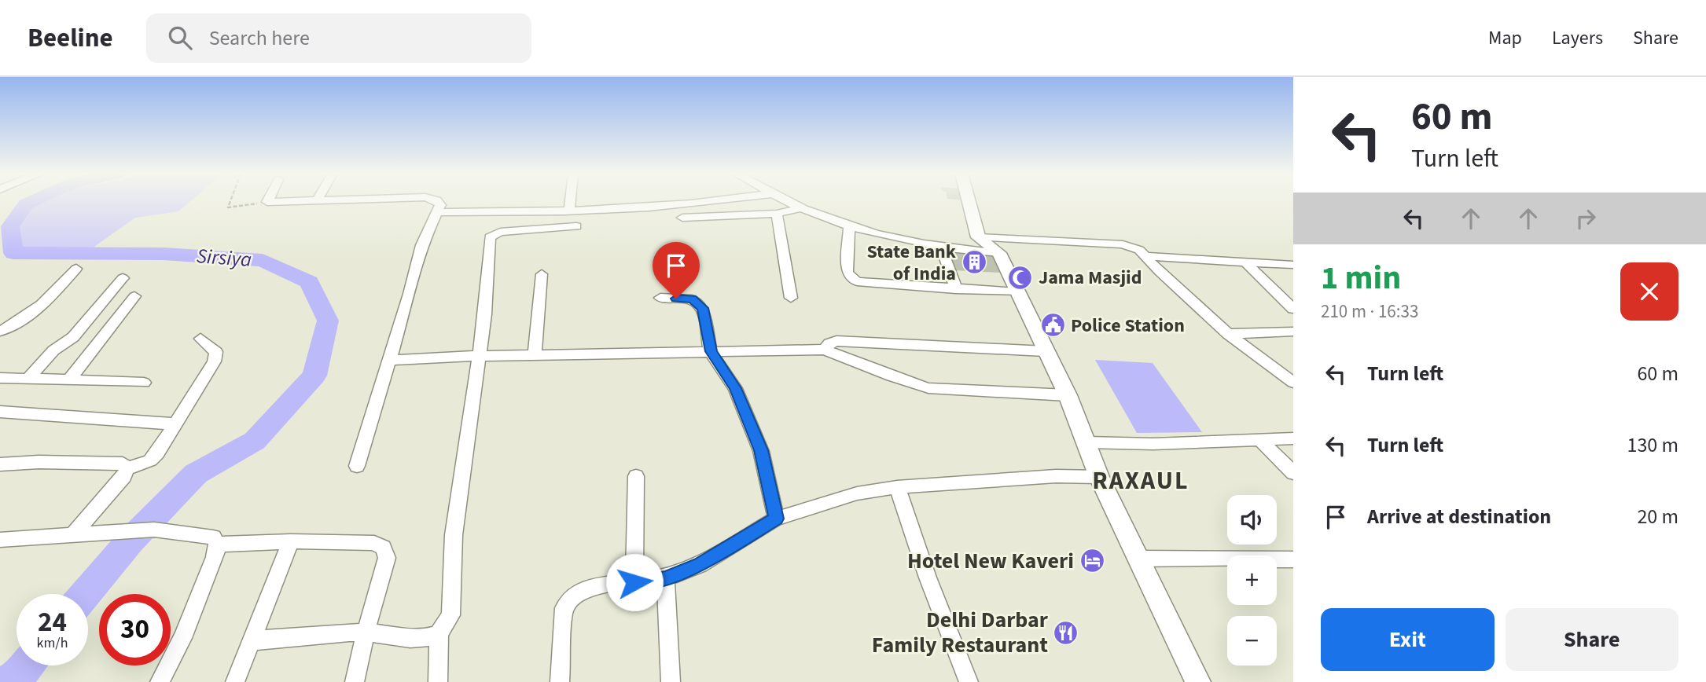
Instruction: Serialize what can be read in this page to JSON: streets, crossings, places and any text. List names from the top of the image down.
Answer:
{
  "districts": ["RAXAUL"],
  "water": ["Sirsiya"],
  "places": {
    "building": ["State Bank of India"],
    "mosque": ["Jama Masjid"],
    "public building": ["Police Station"],
    "hotel": ["Hotel New Kaveri"],
    "restaurant": ["Delhi Darbar Family Restaurant"]
  },
  "page": {
    "header": "Beeline",
    "search": "Search here",
    "nav": ["Map", "Layers", "Share"],
    "turn": ["60 m", "Turn left"],
    "heading": ["1 min", "210 m · 16:33"],
    "list": [
      {
        "name": "Turn left",
        "value": "60 m"
      },
      {
        "name": "Turn left",
        "value": "130 m"
      },
      {
        "name": "Arrive at destination",
        "value": "20 m"
      }
    ],
    "map_buttons": ["+", "−"],
    "speed": "24 km/h",
    "limit": "30",
    "buttons": ["Exit", "Share"]
  }
}
